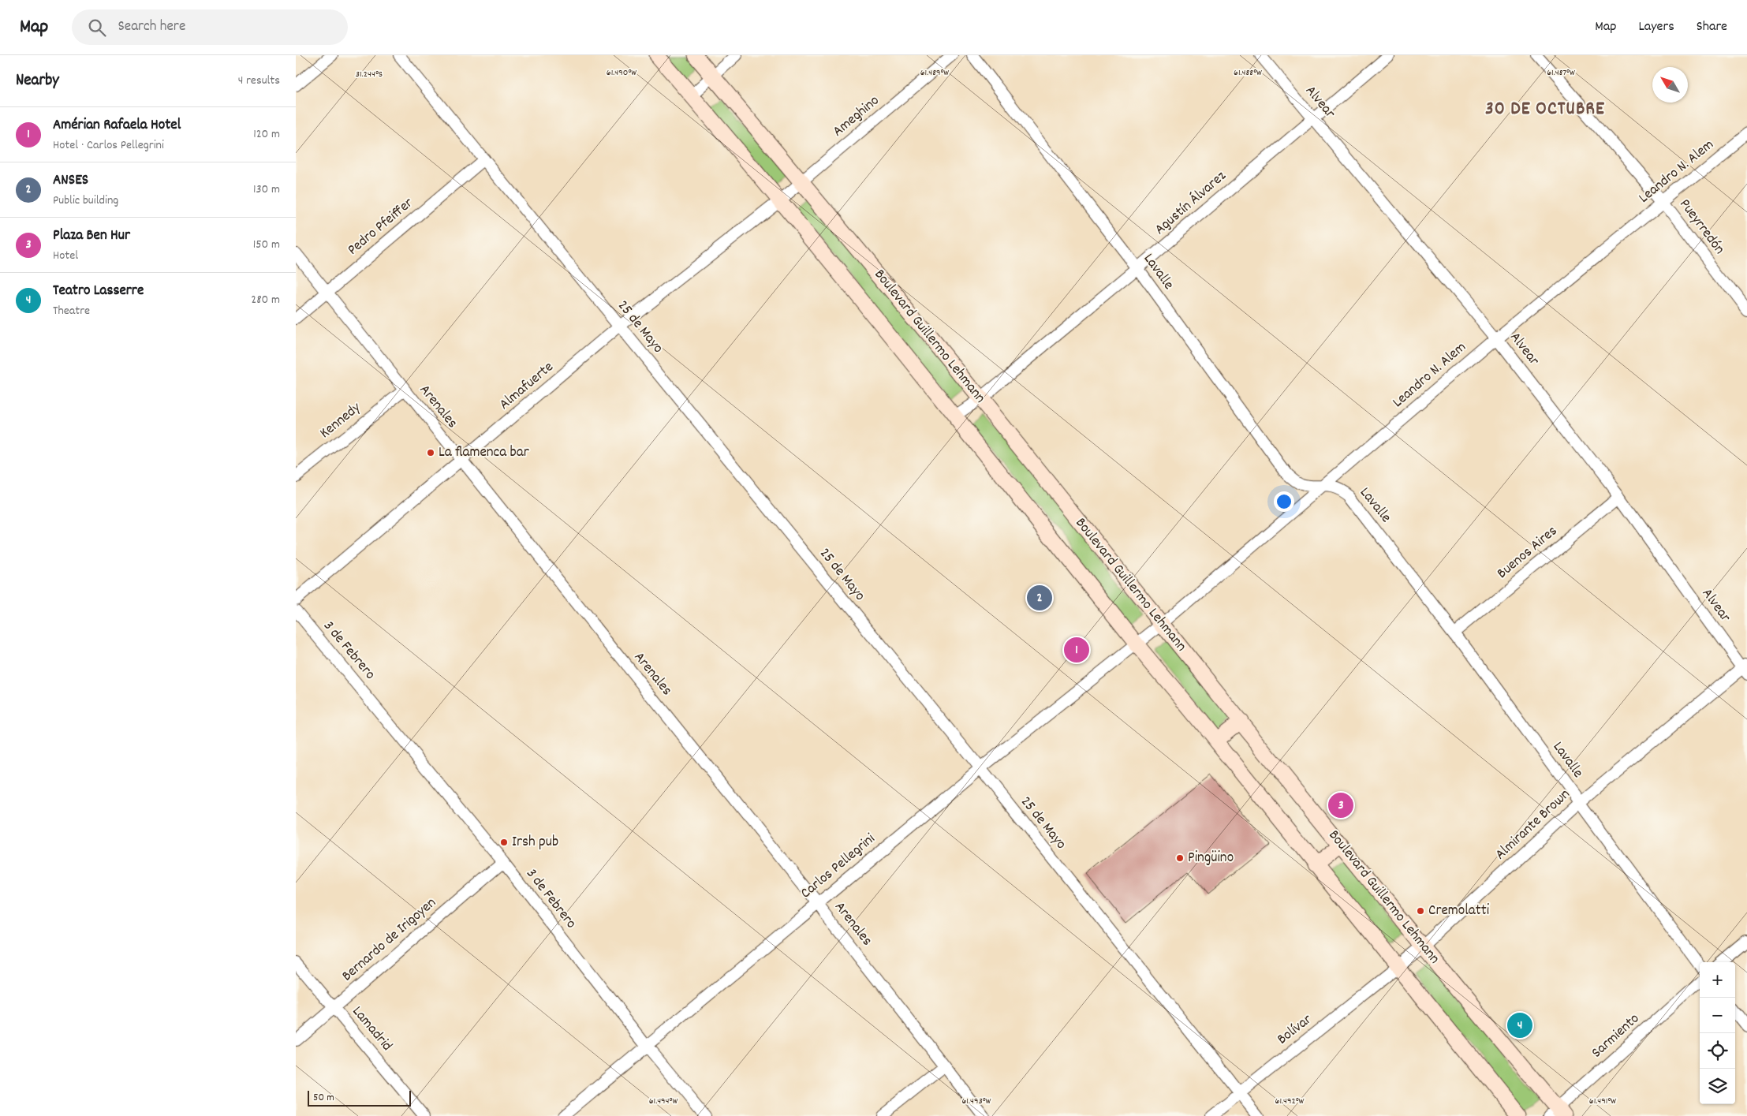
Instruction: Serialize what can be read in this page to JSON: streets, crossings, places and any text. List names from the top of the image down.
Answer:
{
  "streets": {
    "main road": ["Boulevard Guillermo Lehmann"],
    "street": [
      "Alvear",
      "Ameghino",
      "Leandro N. Alem",
      "Agustín Álvarez",
      "Pedro Pfeiffer",
      "Pueyrredón",
      "Lavalle",
      "25 de Mayo",
      "Almafuerte",
      "Arenales",
      "Kennedy",
      "Buenos Aires",
      "3 de Febrero",
      "Almirante Brown",
      "Carlos Pellegrini",
      "Bernardo de Irigoyen",
      "Lamadrid",
      "Bolívar",
      "Sarmiento"
    ]
  },
  "crossings": [
    ["Alvear", "Leandro N. Alem"],
    ["Alvear", "Agustín Álvarez"],
    ["Alvear", "Buenos Aires"],
    ["Alvear", "Almirante Brown"],
    ["Ameghino", "Boulevard Guillermo Lehmann"],
    ["Ameghino", "Almafuerte"],
    ["Leandro N. Alem", "Pueyrredón"],
    ["Leandro N. Alem", "Lavalle"],
    ["Leandro N. Alem", "Boulevard Guillermo Lehmann"],
    ["Leandro N. Alem", "Carlos Pellegrini"],
    ["Agustín Álvarez", "Lavalle"],
    ["Agustín Álvarez", "Boulevard Guillermo Lehmann"],
    ["Pedro Pfeiffer", "25 de Mayo"],
    ["Pedro Pfeiffer", "Arenales"],
    ["Lavalle", "Buenos Aires"],
    ["Lavalle", "Almirante Brown"],
    ["25 de Mayo", "Almafuerte"],
    ["25 de Mayo", "Carlos Pellegrini"],
    ["25 de Mayo", "Bolívar"],
    ["Boulevard Guillermo Lehmann", "Almafuerte"],
    ["Boulevard Guillermo Lehmann", "Almirante Brown"],
    ["Boulevard Guillermo Lehmann", "Carlos Pellegrini"],
    ["Boulevard Guillermo Lehmann", "Bolívar"],
    ["Boulevard Guillermo Lehmann", "Sarmiento"],
    ["Almafuerte", "Arenales"],
    ["Arenales", "Kennedy"],
    ["Arenales", "Carlos Pellegrini"],
    ["3 de Febrero", "Carlos Pellegrini"],
    ["3 de Febrero", "Bernardo de Irigoyen"],
    ["Almirante Brown", "Bolívar"],
    ["Bernardo de Irigoyen", "Lamadrid"]
  ],
  "districts": ["30 DE OCTUBRE"],
  "places": [
    "La flamenca bar",
    "Irsh pub",
    "Pingüino",
    "Cremolatti"
  ],
  "scale_bar": "50 m",
  "north": "top left",
  "page": {
    "header": "Map",
    "search": "Search here",
    "nav": ["Map", "Layers", "Share"],
    "heading": ["Nearby", "4 results"],
    "list": [
      {
        "mark": "1",
        "name": "Amérian Rafaela Hotel",
        "note": "Hotel · Carlos Pellegrini",
        "value": "120 m"
      },
      {
        "mark": "2",
        "name": "ANSES",
        "note": "Public building",
        "value": "130 m"
      },
      {
        "mark": "3",
        "name": "Plaza Ben Hur",
        "note": "Hotel",
        "value": "150 m"
      },
      {
        "mark": "4",
        "name": "Teatro Lasserre",
        "note": "Theatre",
        "value": "280 m"
      }
    ],
    "pins": [
      "2",
      "1",
      "3",
      "4"
    ],
    "map_buttons": ["+", "−"],
    "scale": "50 m"
  },
  "coordinates": [
    "61.490°W",
    "61.489°W",
    "61.488°W",
    "61.487°W",
    "31.244°S",
    "61.494°W",
    "61.493°W",
    "61.492°W",
    "61.491°W"
  ]
}
